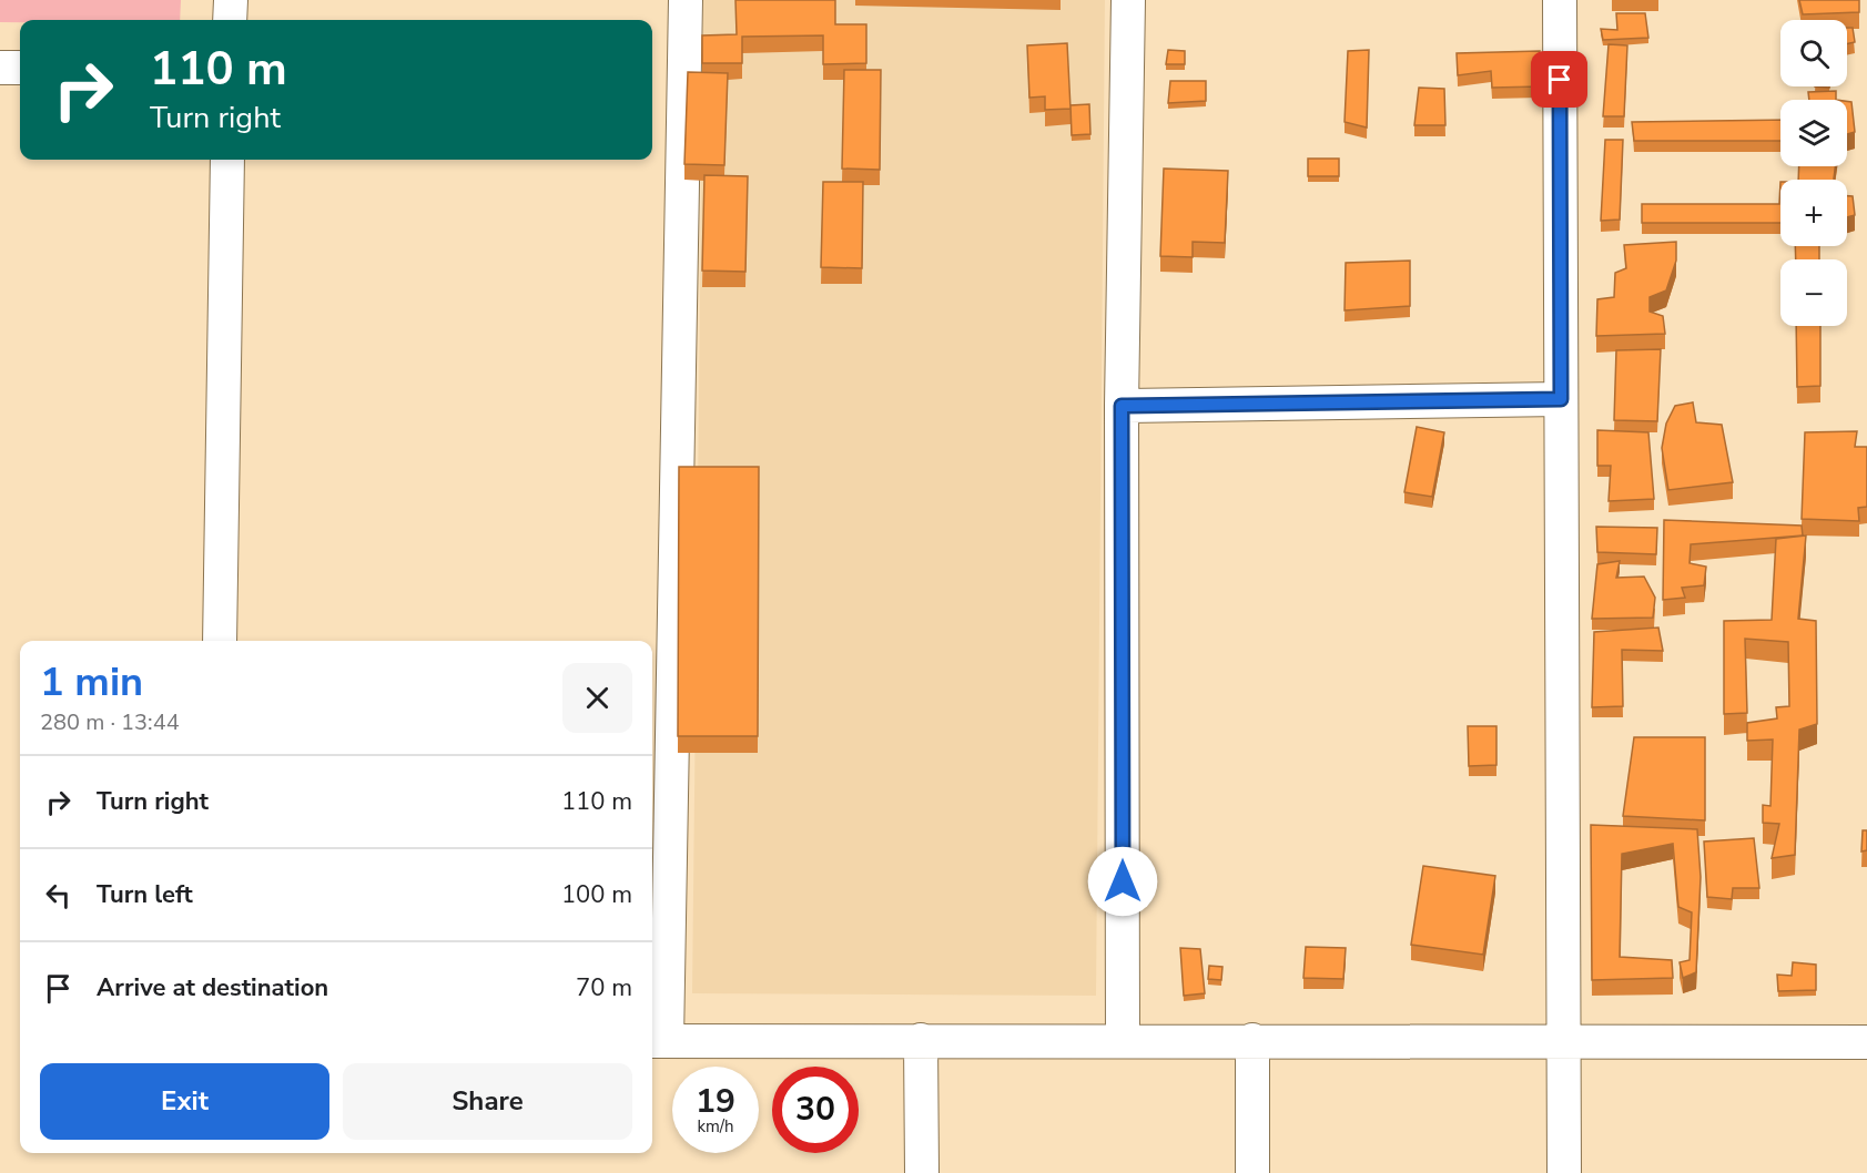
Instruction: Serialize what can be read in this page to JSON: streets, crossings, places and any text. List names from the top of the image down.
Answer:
{
  "page": {
    "map_buttons": ["+", "−"],
    "turn": ["110 m", "Turn right"],
    "heading": ["1 min", "280 m · 13:44"],
    "list": [
      {
        "name": "Turn right",
        "value": "110 m"
      },
      {
        "name": "Turn left",
        "value": "100 m"
      },
      {
        "name": "Arrive at destination",
        "value": "70 m"
      }
    ],
    "buttons": ["Exit", "Share"],
    "speed": "19 km/h",
    "limit": "30"
  }
}
